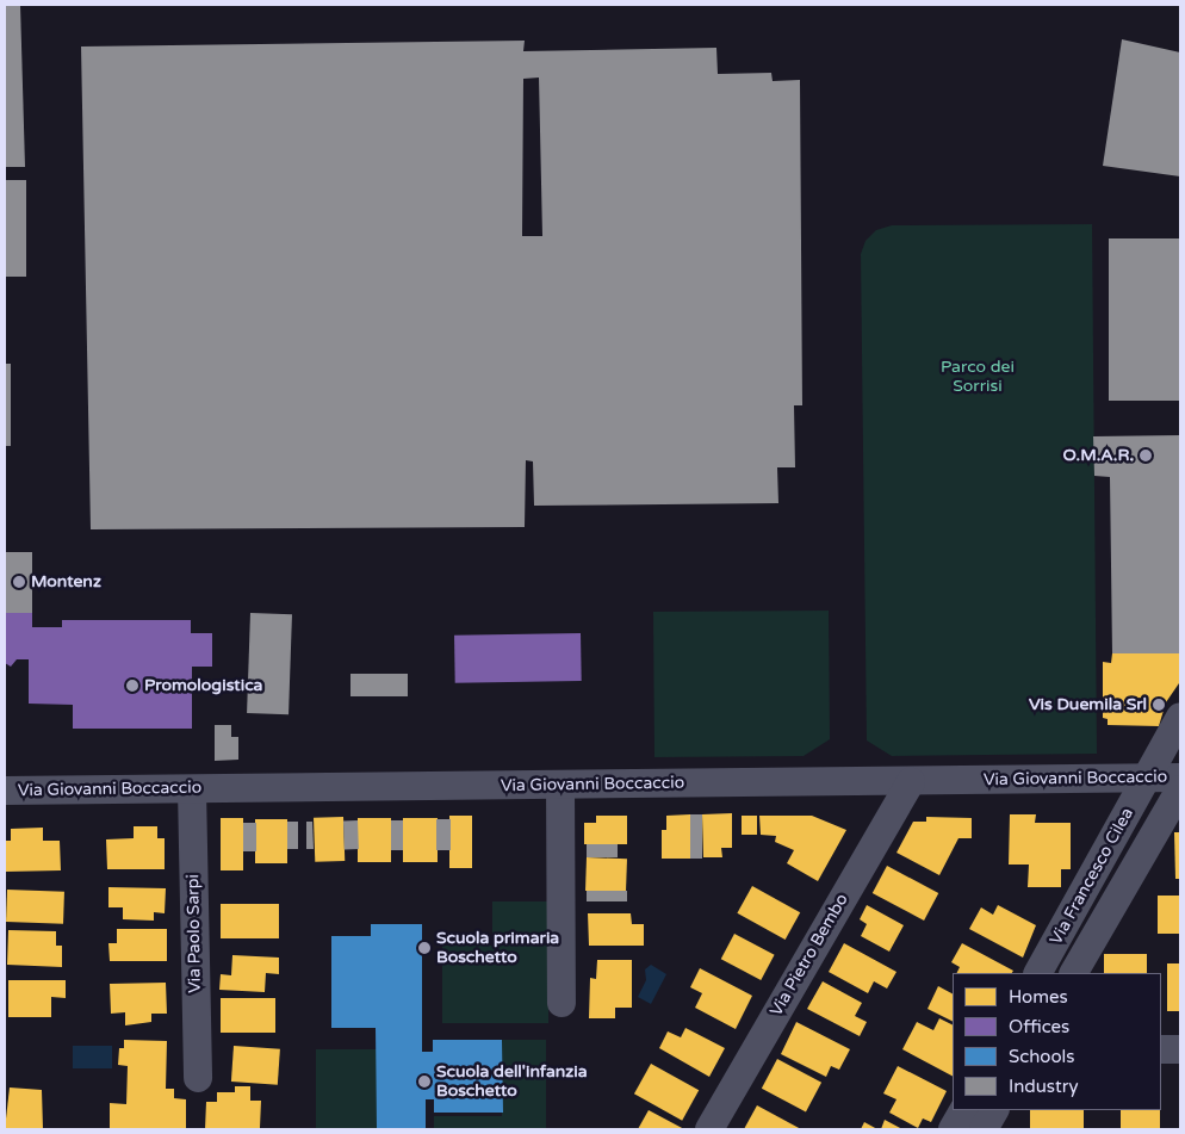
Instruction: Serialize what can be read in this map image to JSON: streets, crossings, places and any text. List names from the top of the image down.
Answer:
{
  "streets": {
    "street": [
      "Via Giovanni Boccaccio",
      "Via Francesco Cilea",
      "Via Paolo Sarpi",
      "Via Pietro Bembo"
    ]
  },
  "crossings": [
    ["Via Giovanni Boccaccio", "Via Francesco Cilea"],
    ["Via Giovanni Boccaccio", "Via Paolo Sarpi"],
    ["Via Giovanni Boccaccio", "Via Pietro Bembo"]
  ],
  "parks": ["Parco dei Sorrisi"],
  "places": [
    "O.M.A.R.",
    "Montenz",
    "Promologistica",
    "Vis Duemila Srl",
    "Scuola primaria Boschetto",
    "Scuola dell'infanzia Boschetto"
  ],
  "legend": [
    "Homes",
    "Offices",
    "Schools",
    "Industry"
  ]
}
